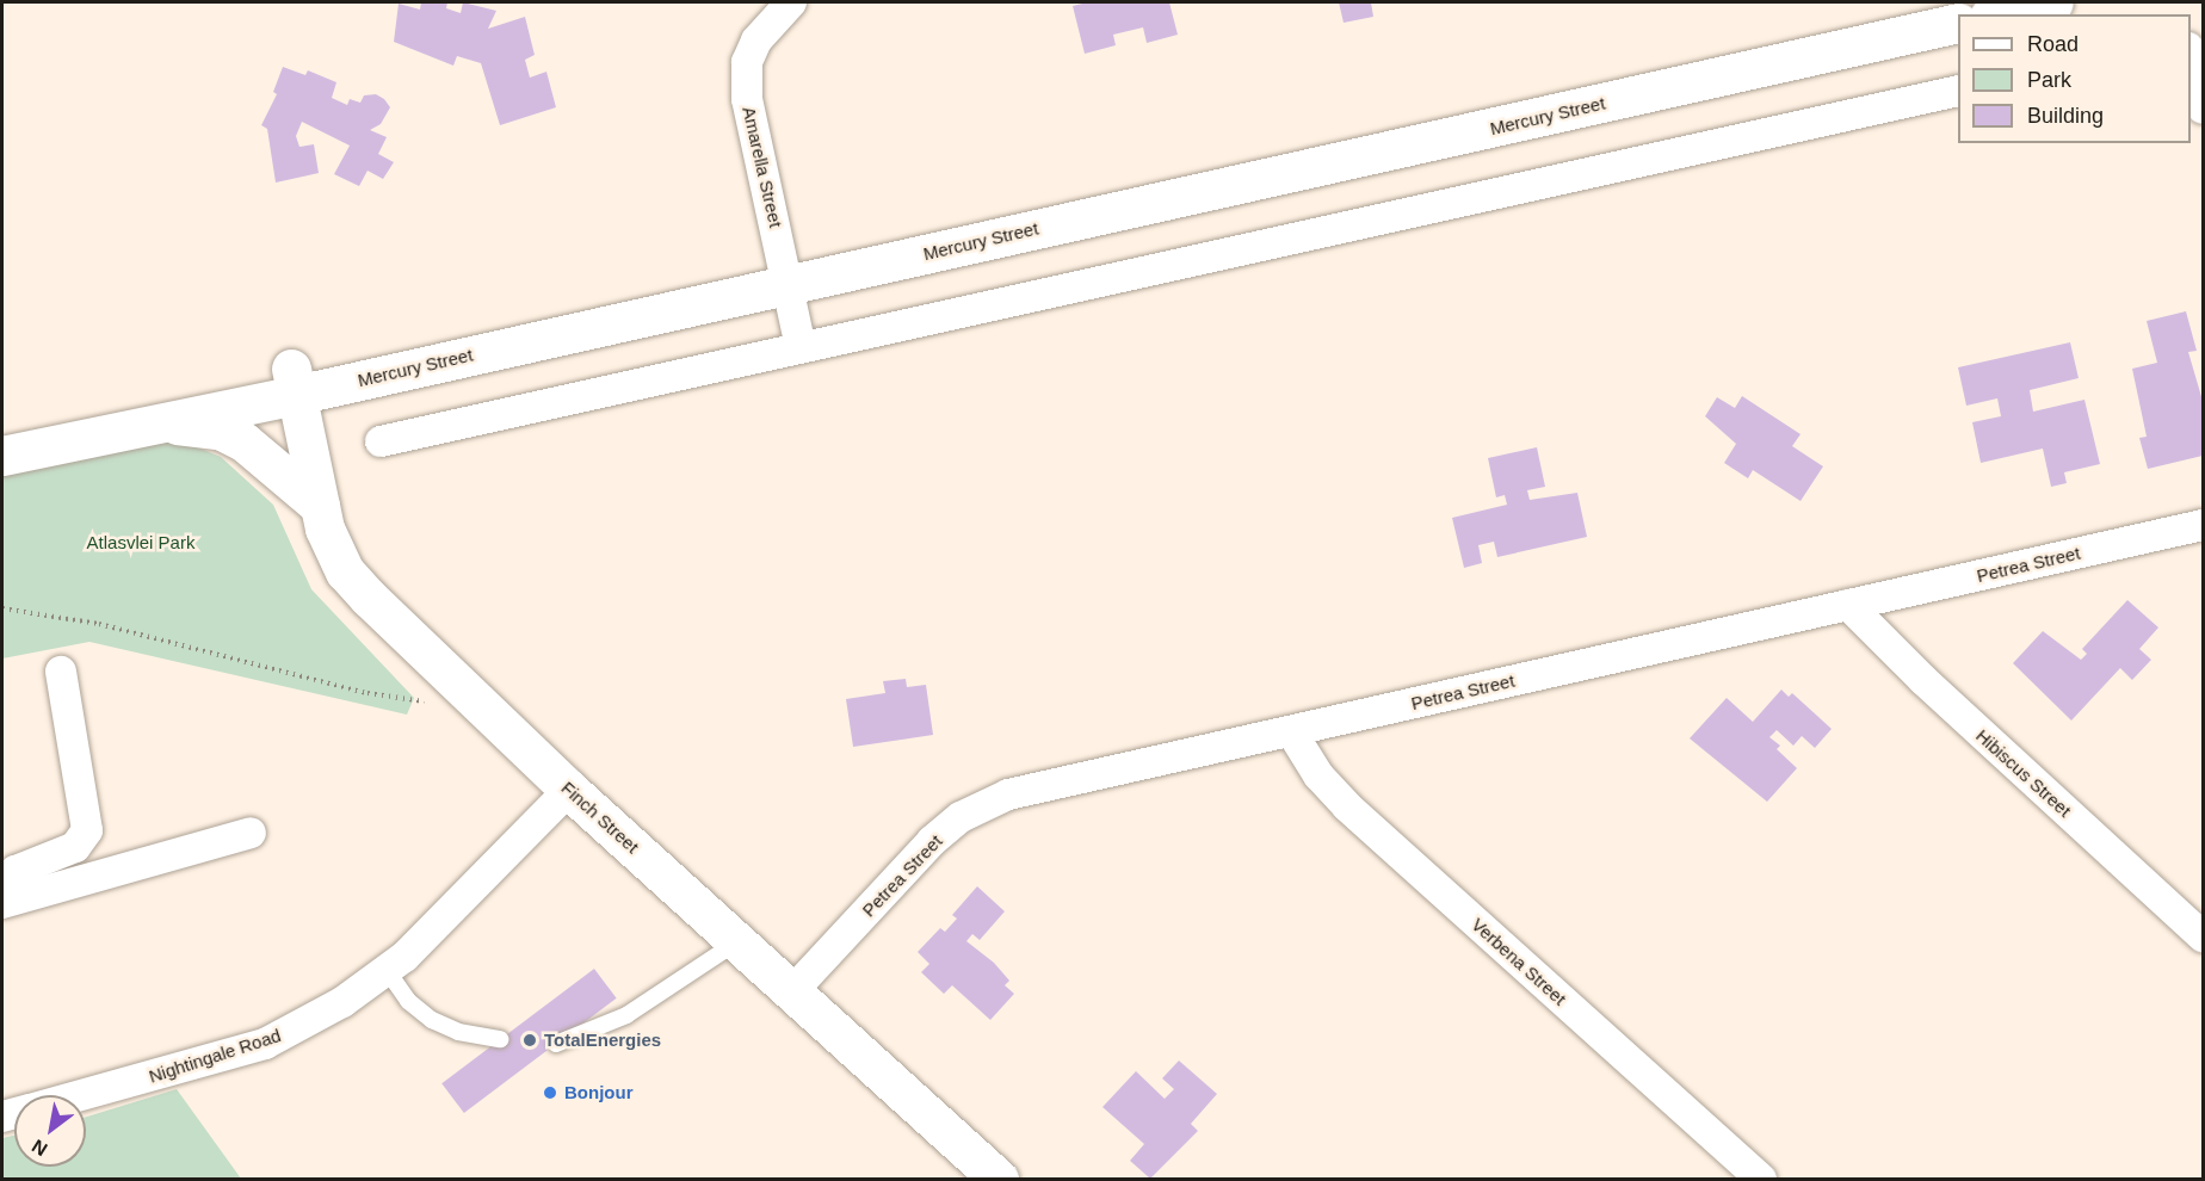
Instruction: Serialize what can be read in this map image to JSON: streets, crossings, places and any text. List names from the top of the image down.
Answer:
{
  "streets": {
    "street": [
      "Mercury Street",
      "Amarella Street",
      "Petrea Street",
      "Hibiscus Street",
      "Finch Street",
      "Verbena Street",
      "Nightingale Road"
    ]
  },
  "crossings": [
    ["Mercury Street", "Amarella Street"],
    ["Mercury Street", "Finch Street"],
    ["Petrea Street", "Hibiscus Street"],
    ["Petrea Street", "Finch Street"],
    ["Petrea Street", "Verbena Street"],
    ["Finch Street", "Nightingale Road"]
  ],
  "parks": ["Atlasvlei Park"],
  "places": ["TotalEnergies", "Bonjour"],
  "legend": ["Road", "Park", "Building"],
  "north": "bottom left"
}
